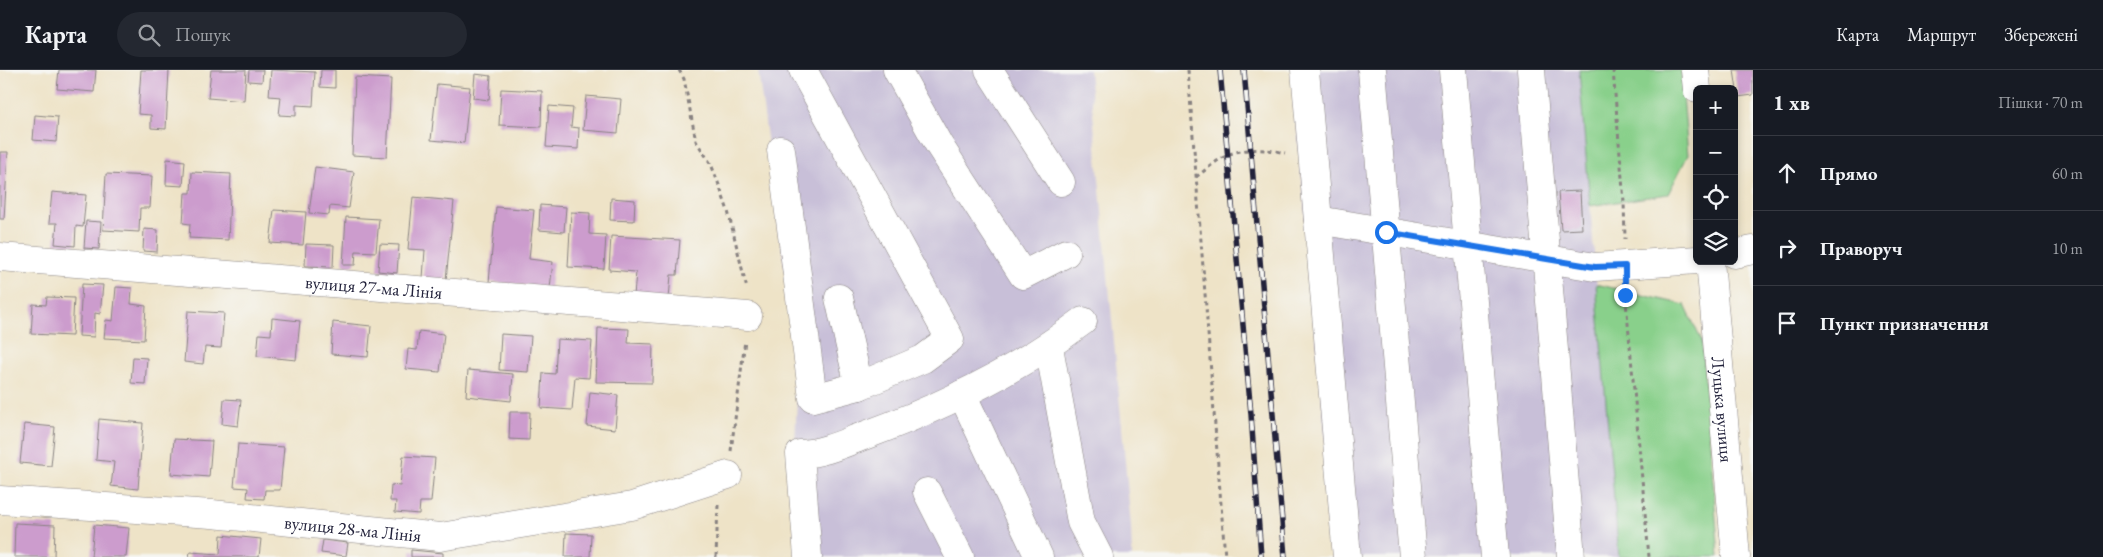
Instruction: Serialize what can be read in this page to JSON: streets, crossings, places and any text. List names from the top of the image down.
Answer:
{
  "streets": {
    "street": ["вулиця 27-ма Лінія", "Луцька вулиця", "вулиця 28-ма Лінія"]
  },
  "page": {
    "header": "Карта",
    "search": "Пошук",
    "nav": ["Карта", "Маршрут", "Збережені"],
    "heading": ["1 хв", "Пішки · 70 m"],
    "map_buttons": ["+", "−"],
    "list": [
      ["Прямо", "60 m"],
      ["Праворуч", "10 m"],
      "Пункт призначення"
    ]
  }
}
